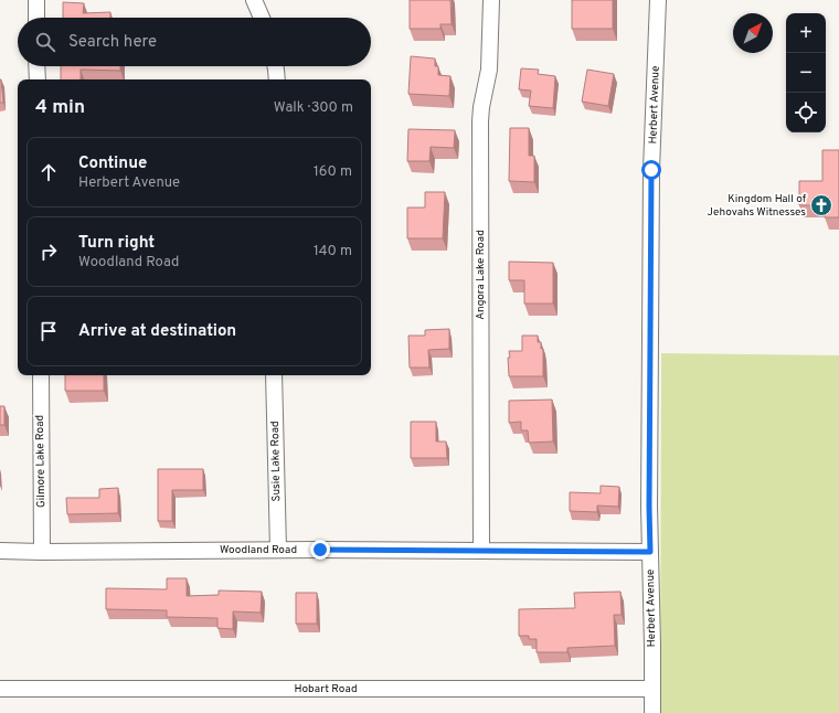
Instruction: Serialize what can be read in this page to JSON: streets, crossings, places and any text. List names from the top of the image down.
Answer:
{
  "streets": {
    "street": [
      "Herbert Avenue",
      "Angora Lake Road",
      "Gilmore Lake Road",
      "Susie Lake Road",
      "Woodland Road",
      "Hobart Road"
    ]
  },
  "crossings": [
    ["Herbert Avenue", "Woodland Road"],
    ["Herbert Avenue", "Hobart Road"],
    ["Angora Lake Road", "Woodland Road"],
    ["Gilmore Lake Road", "Woodland Road"],
    ["Susie Lake Road", "Woodland Road"]
  ],
  "places": {
    "church": ["Kingdom Hall of Jehovahs Witnesses"]
  },
  "north": "top right",
  "page": {
    "map_buttons": ["+", "−"],
    "search": "Search here",
    "heading": ["4 min", "Walk · 300 m"],
    "list": [
      ["Continue", "Herbert Avenue", "160 m"],
      ["Turn right", "Woodland Road", "140 m"],
      "Arrive at destination"
    ]
  }
}
